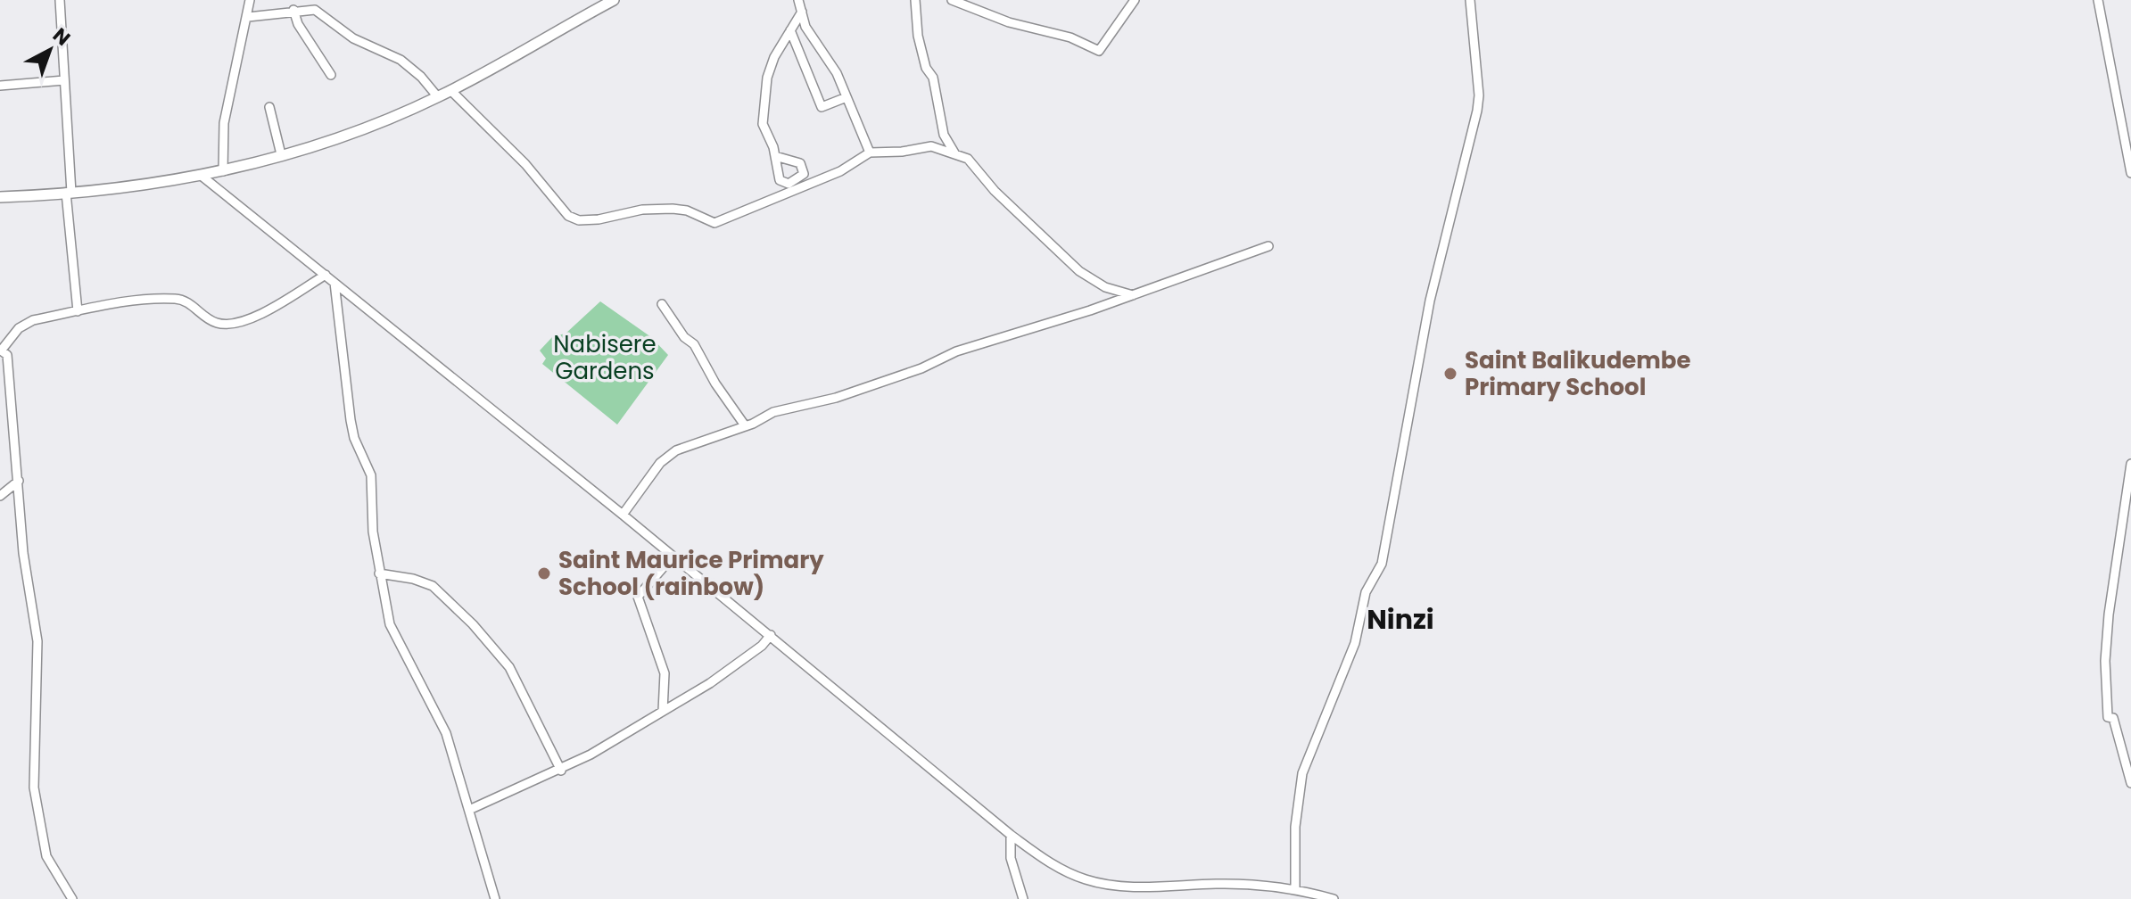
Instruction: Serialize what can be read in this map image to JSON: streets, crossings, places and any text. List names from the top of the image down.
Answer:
{
  "districts": ["Ninzi"],
  "parks": ["Nabisere Gardens"],
  "places": ["Saint Balikudembe Primary School", "Saint Maurice Primary School (rainbow)"],
  "north": "top right"
}
